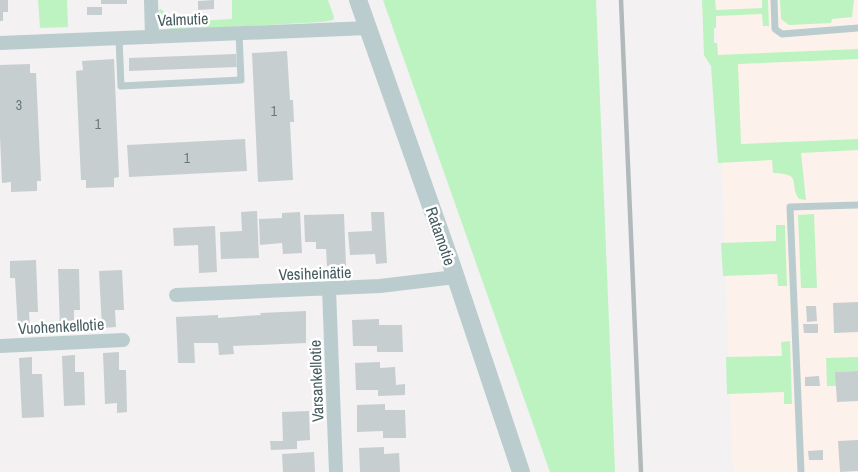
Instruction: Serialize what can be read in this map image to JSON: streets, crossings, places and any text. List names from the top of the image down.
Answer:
{
  "streets": {
    "street": [
      "Valmutie",
      "Ratamotie",
      "Vesiheinätie",
      "Vuohenkellotie",
      "Varsankellotie"
    ]
  },
  "crossings": [
    ["Valmutie", "Ratamotie"],
    ["Ratamotie", "Vesiheinätie"],
    ["Vesiheinätie", "Varsankellotie"]
  ],
  "house_numbers": [
    "3",
    "1",
    "1",
    "1"
  ]
}
